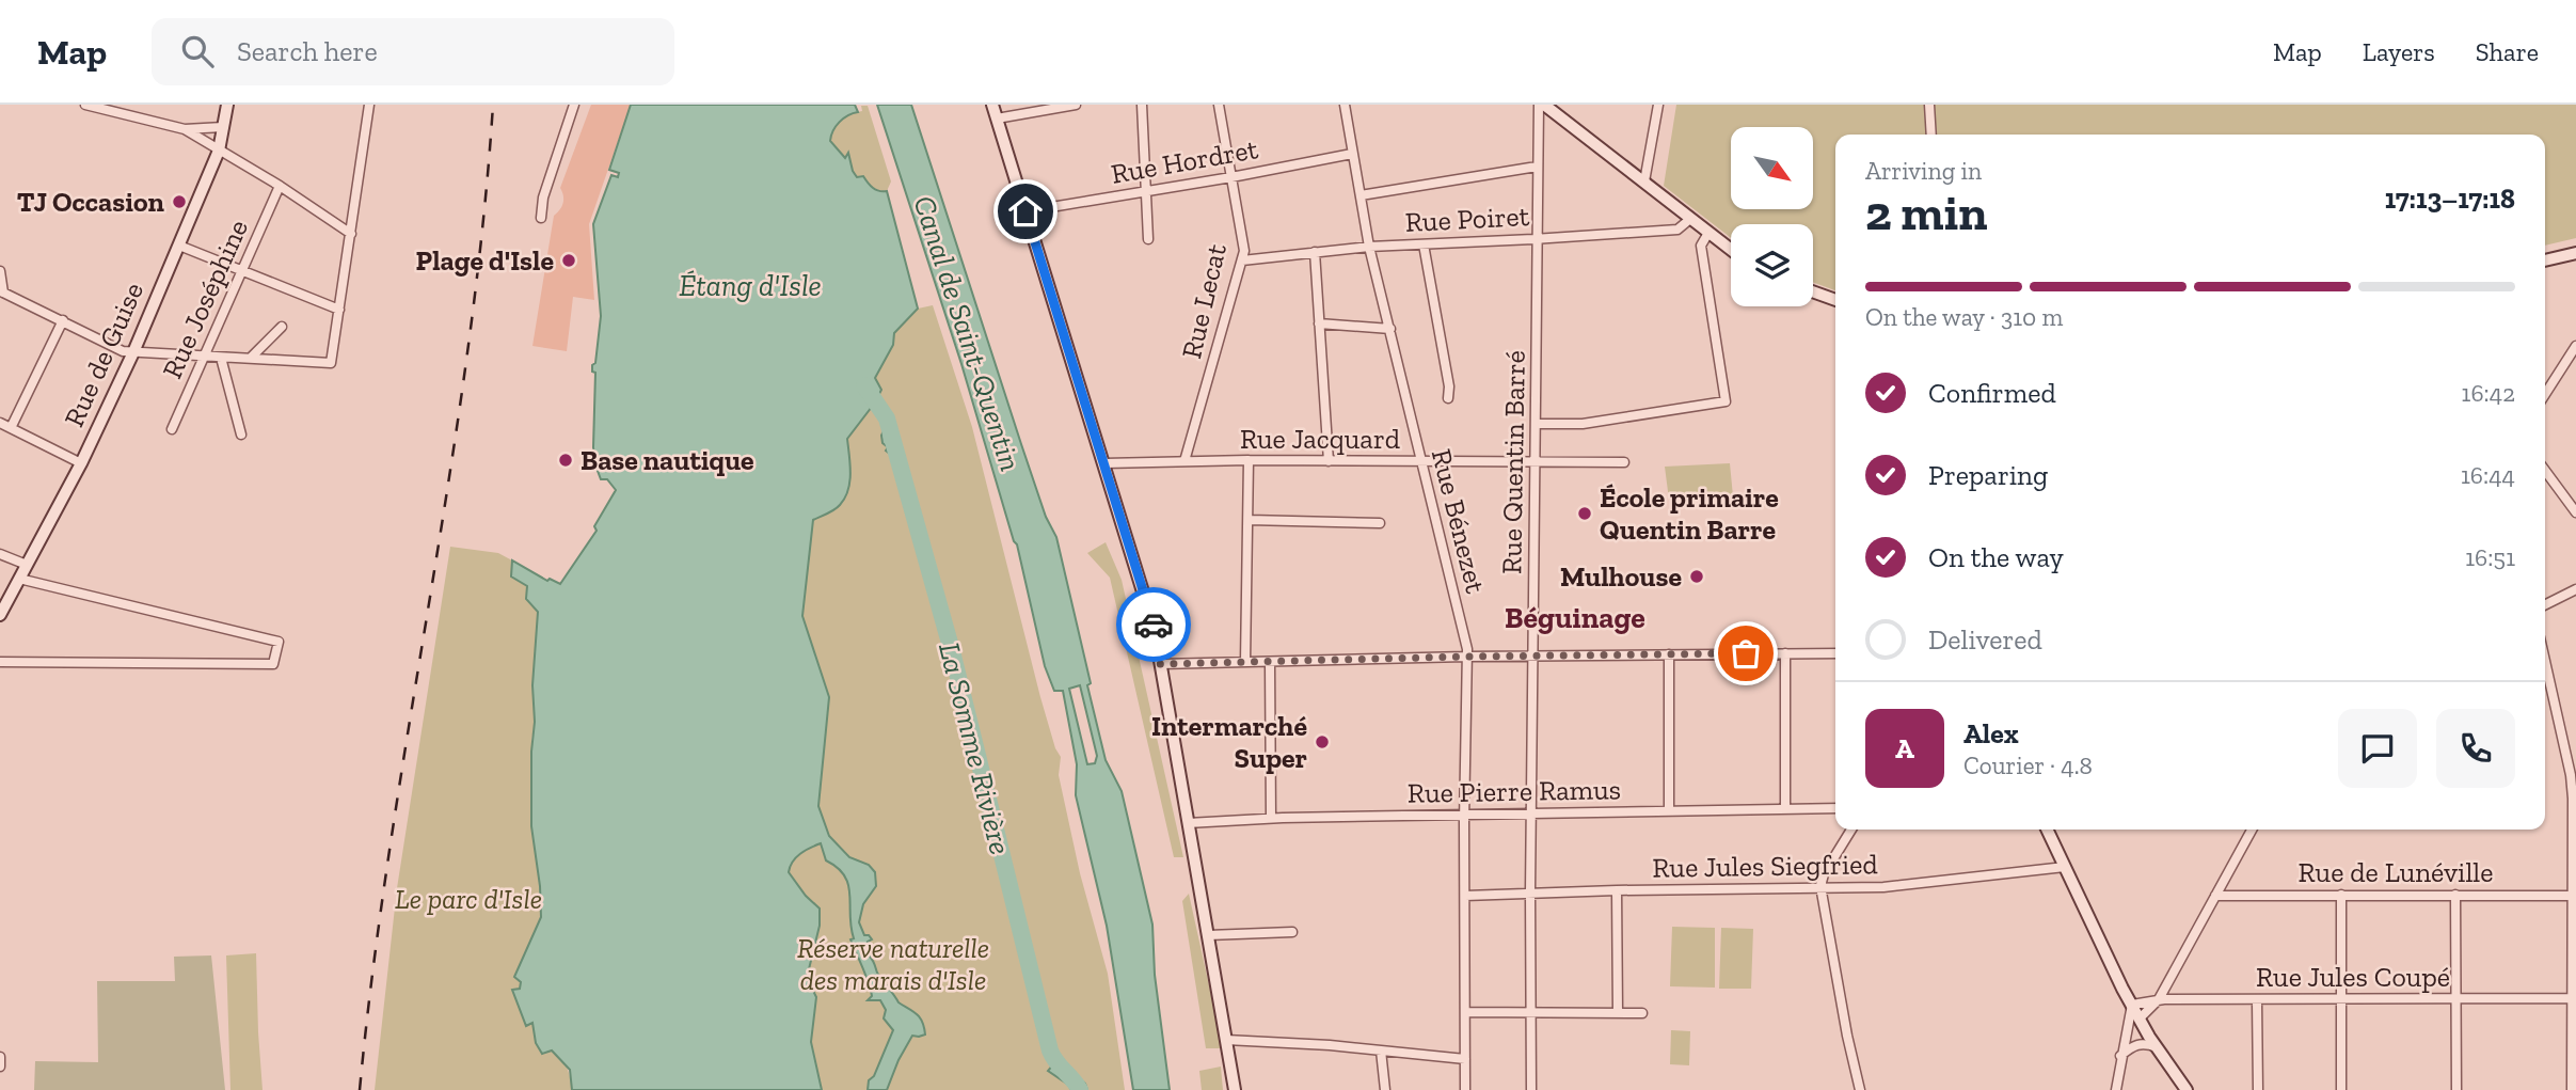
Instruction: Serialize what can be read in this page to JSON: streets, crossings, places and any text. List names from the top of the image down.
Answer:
{
  "streets": {
    "street": [
      "Rue Hordret",
      "Rue Poiret",
      "Rue Joséphine",
      "Rue Lecat",
      "Rue de Guise",
      "Rue Jacquard",
      "Rue Quentin Barré",
      "Rue Bénezet",
      "Rue Pierre Ramus",
      "Rue Jules Siegfried",
      "Rue de Lunéville",
      "Rue Jules Coupé"
    ]
  },
  "crossings": [
    ["Rue Hordret", "Rue Lecat"],
    ["Rue Hordret", "Rue Bénezet"],
    ["Rue Poiret", "Rue Lecat"],
    ["Rue Poiret", "Rue Quentin Barré"],
    ["Rue Poiret", "Rue Bénezet"],
    ["Rue Lecat", "Rue Jacquard"],
    ["Rue Jacquard", "Rue Quentin Barré"],
    ["Rue Jacquard", "Rue Bénezet"],
    ["Rue Quentin Barré", "Rue Pierre Ramus"],
    ["Rue Quentin Barré", "Rue Jules Siegfried"],
    ["Rue Bénezet", "Rue Pierre Ramus"],
    ["Rue Bénezet", "Rue Jules Siegfried"]
  ],
  "districts": ["Béguinage"],
  "water": ["Étang d'Isle", "Canal de Saint-Quentin", "La Somme Rivière"],
  "parks": ["Le parc d'Isle", "Réserve naturelle des marais d'Isle"],
  "places": [
    "TJ Occasion",
    "Plage d'Isle",
    "Base nautique",
    "École primaire Quentin Barre",
    "Mulhouse",
    "Intermarché Super"
  ],
  "north": "bottom right",
  "page": {
    "header": "Map",
    "search": "Search here",
    "nav": ["Map", "Layers", "Share"],
    "heading": ["2 min", "Arriving in", "17:13–17:18"],
    "panel": ["Alex", "Courier · 4.8"],
    "bar": "On the way · 310 m",
    "list": [
      ["Confirmed", "16:42"],
      ["Preparing", "16:44"],
      ["On the way", "16:51"],
      "Delivered"
    ],
    "round": "A"
  }
}
